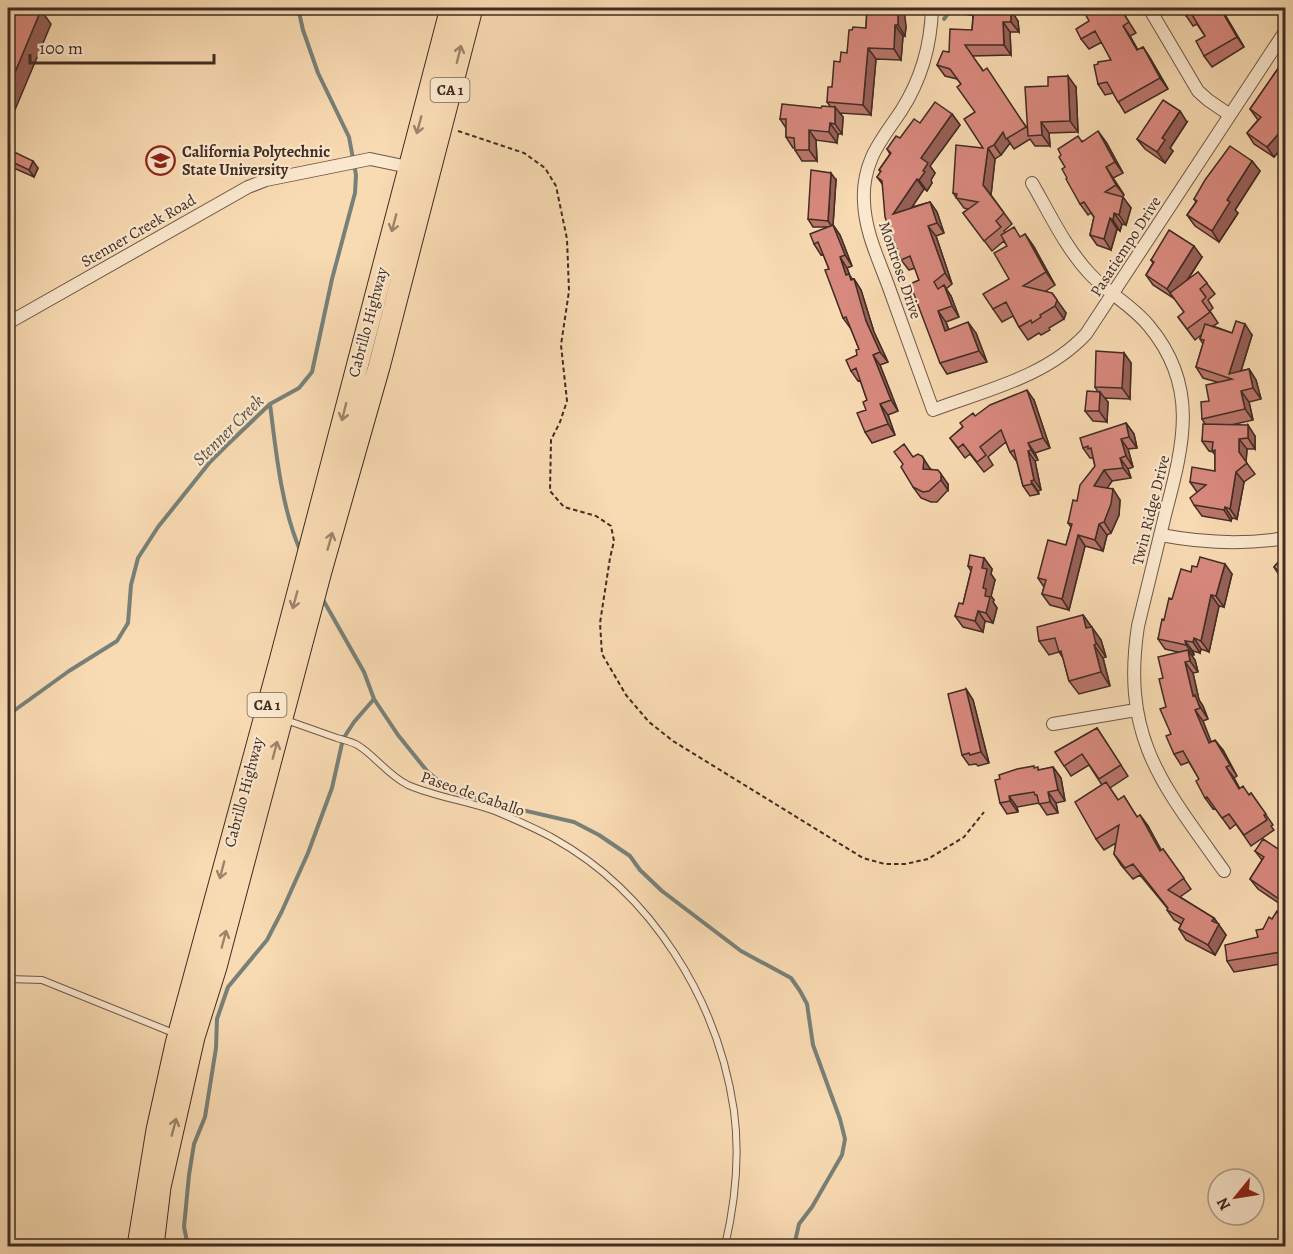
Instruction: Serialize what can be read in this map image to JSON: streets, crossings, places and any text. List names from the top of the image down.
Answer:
{
  "streets": {
    "highway": ["CA 1", "Cabrillo Highway"],
    "street": [
      "Stenner Creek Road",
      "Pasatiempo Drive",
      "Montrose Drive",
      "Twin Ridge Drive"
    ],
    "lane": ["Paseo de Caballo"]
  },
  "crossings": [
    ["CA 1", "Stenner Creek Road"],
    ["CA 1", "Cabrillo Highway"],
    ["Stenner Creek Road", "Cabrillo Highway"],
    ["Pasatiempo Drive", "Montrose Drive"],
    ["Pasatiempo Drive", "Twin Ridge Drive"],
    ["Cabrillo Highway", "Paseo de Caballo"]
  ],
  "water": ["Stenner Creek"],
  "places": {
    "school or university": ["California Polytechnic State University"]
  },
  "scale_bar": "100 m",
  "north": "bottom left"
}
